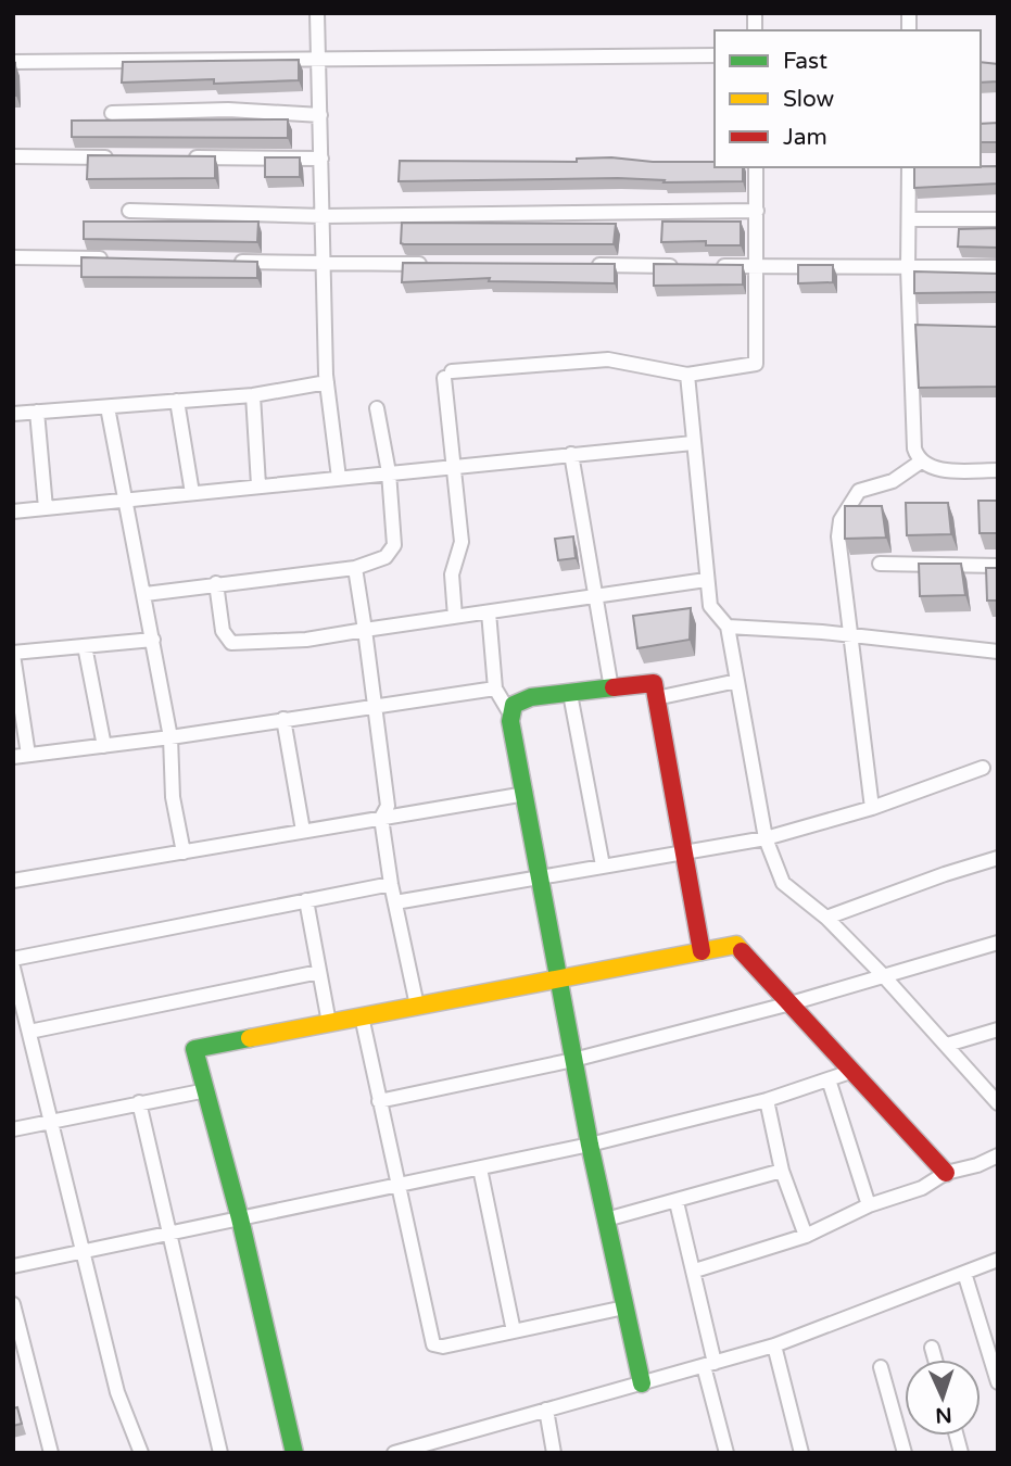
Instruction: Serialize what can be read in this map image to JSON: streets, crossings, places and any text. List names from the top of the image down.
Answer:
{
  "legend": ["Fast", "Slow", "Jam"],
  "north": "bottom"
}
